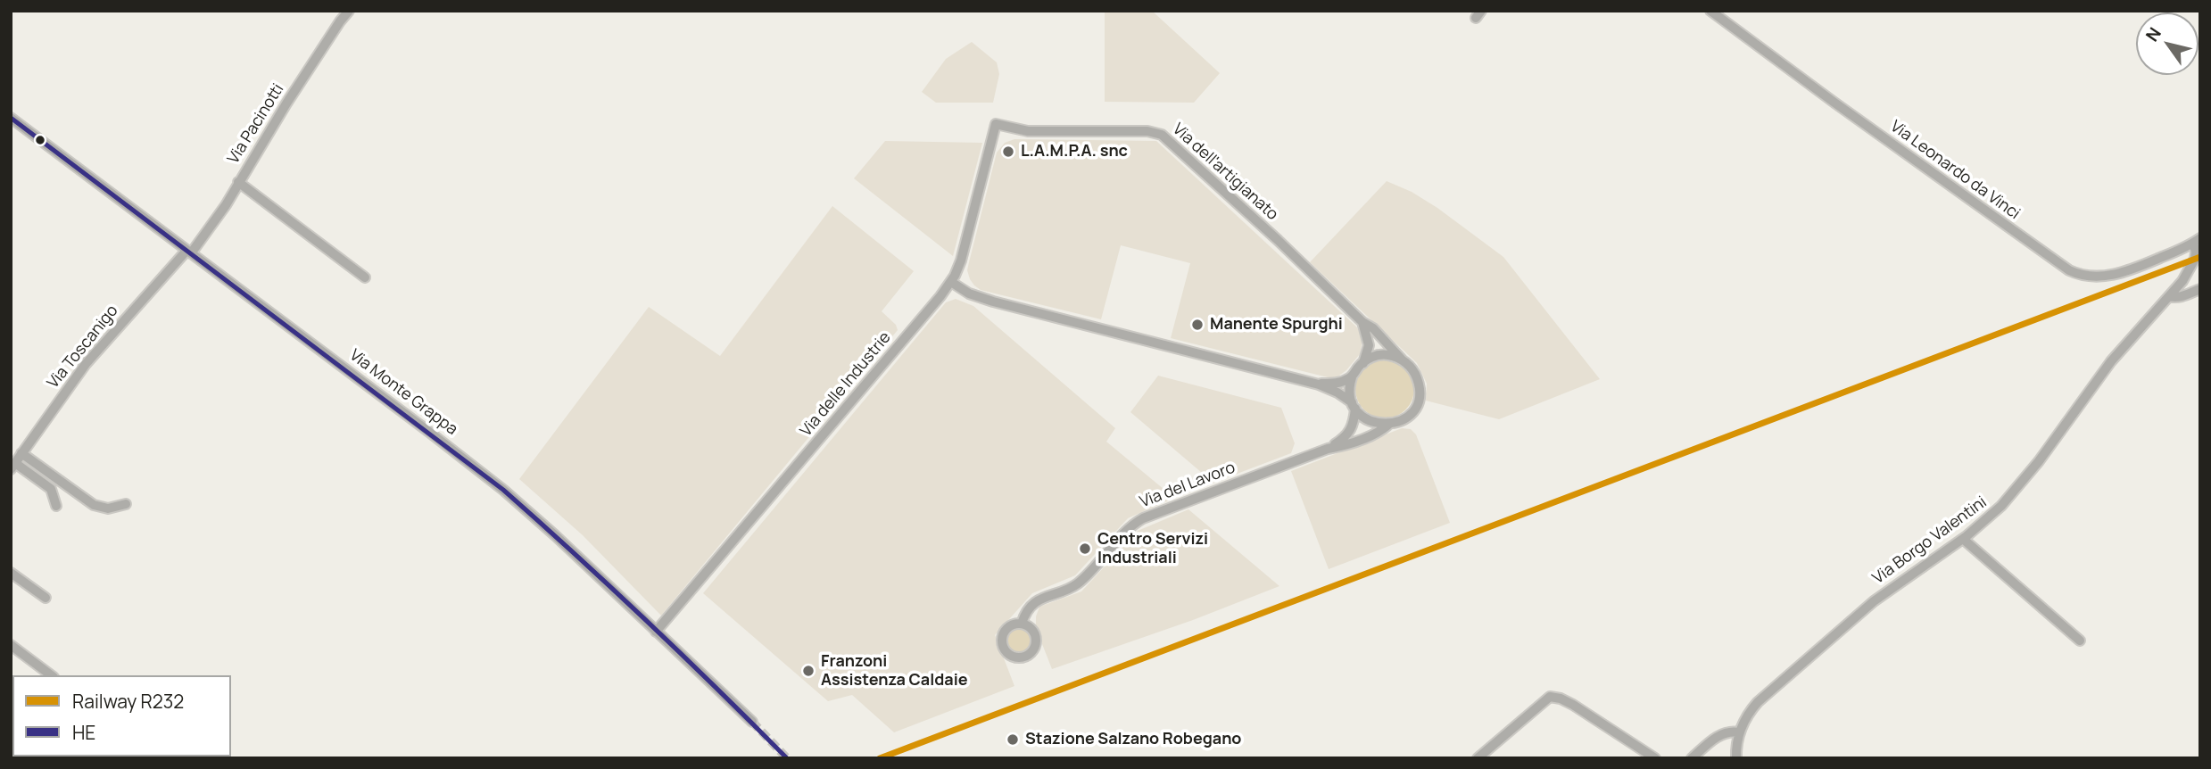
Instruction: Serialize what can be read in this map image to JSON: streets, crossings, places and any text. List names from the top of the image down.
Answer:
{
  "streets": {
    "street": [
      "Via Pacinotti",
      "Via Leonardo da Vinci",
      "Via dell'artigianato",
      "Via Toscanigo",
      "Via delle Industrie",
      "Via Monte Grappa",
      "Via del Lavoro",
      "Via Borgo Valentini"
    ]
  },
  "crossings": [
    ["Via Pacinotti", "Via Toscanigo"],
    ["Via Pacinotti", "Via Monte Grappa"],
    ["Via Leonardo da Vinci", "Via Borgo Valentini"],
    ["Via dell'artigianato", "Via delle Industrie"],
    ["Via dell'artigianato", "Via del Lavoro"],
    ["Via Toscanigo", "Via Monte Grappa"],
    ["Via delle Industrie", "Via Monte Grappa"]
  ],
  "places": [
    "L.A.M.P.A. snc",
    "Manente Spurghi",
    "Centro Servizi Industriali",
    "Franzoni Assistenza Caldaie",
    "Stazione Salzano Robegano"
  ],
  "lines": ["transit line HE", "rail line R232"],
  "legend": ["Railway R232", "HE"],
  "north": "top left"
}
